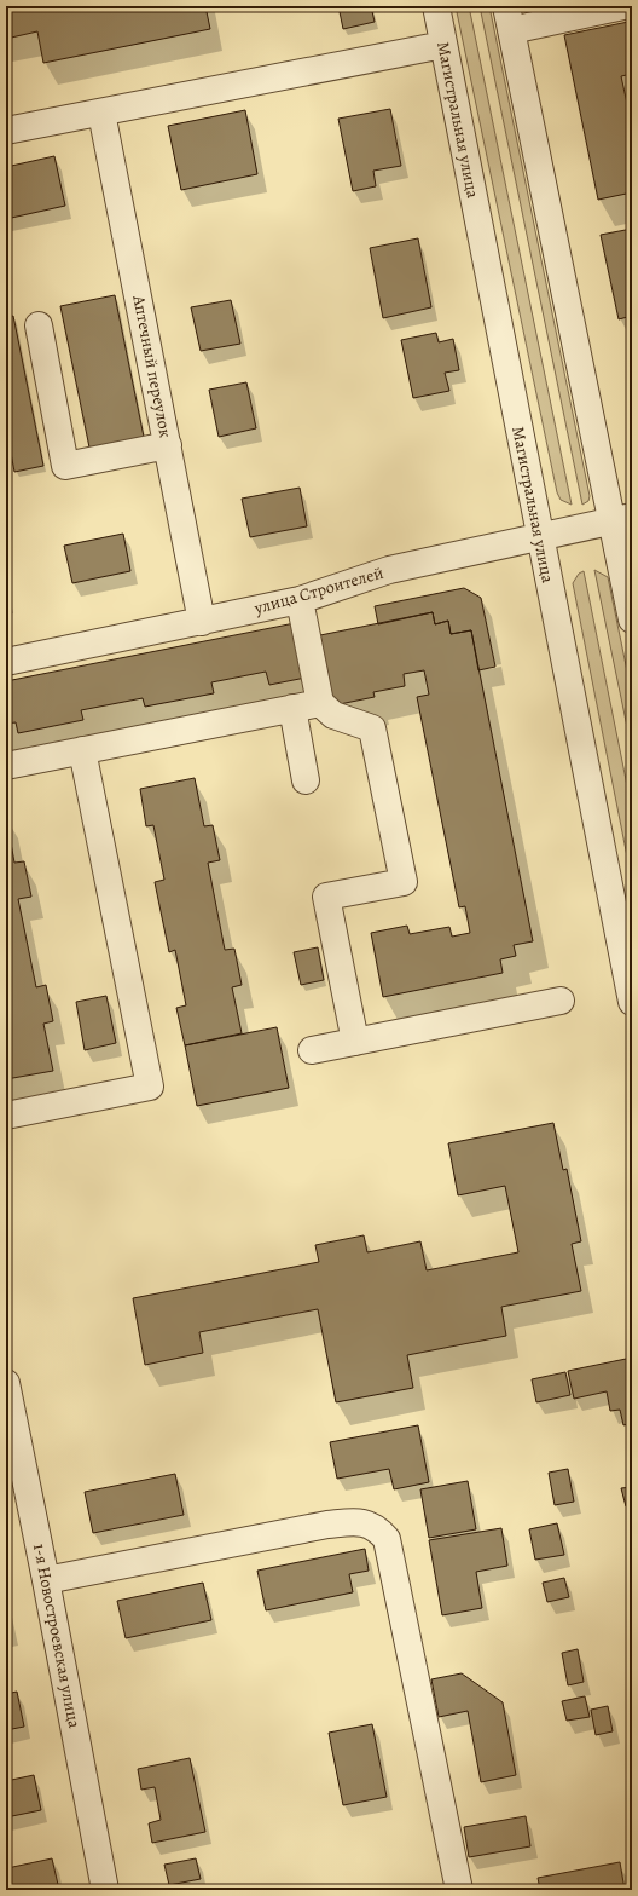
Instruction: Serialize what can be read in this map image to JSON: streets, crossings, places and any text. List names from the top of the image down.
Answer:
{
  "streets": {
    "street": [
      "Магистральная улица",
      "Аптечный переулок",
      "улица Строителей",
      "1-я Новостроевская улица"
    ]
  },
  "crossings": [
    ["Магистральная улица", "улица Строителей"],
    ["Аптечный переулок", "улица Строителей"]
  ]
}
